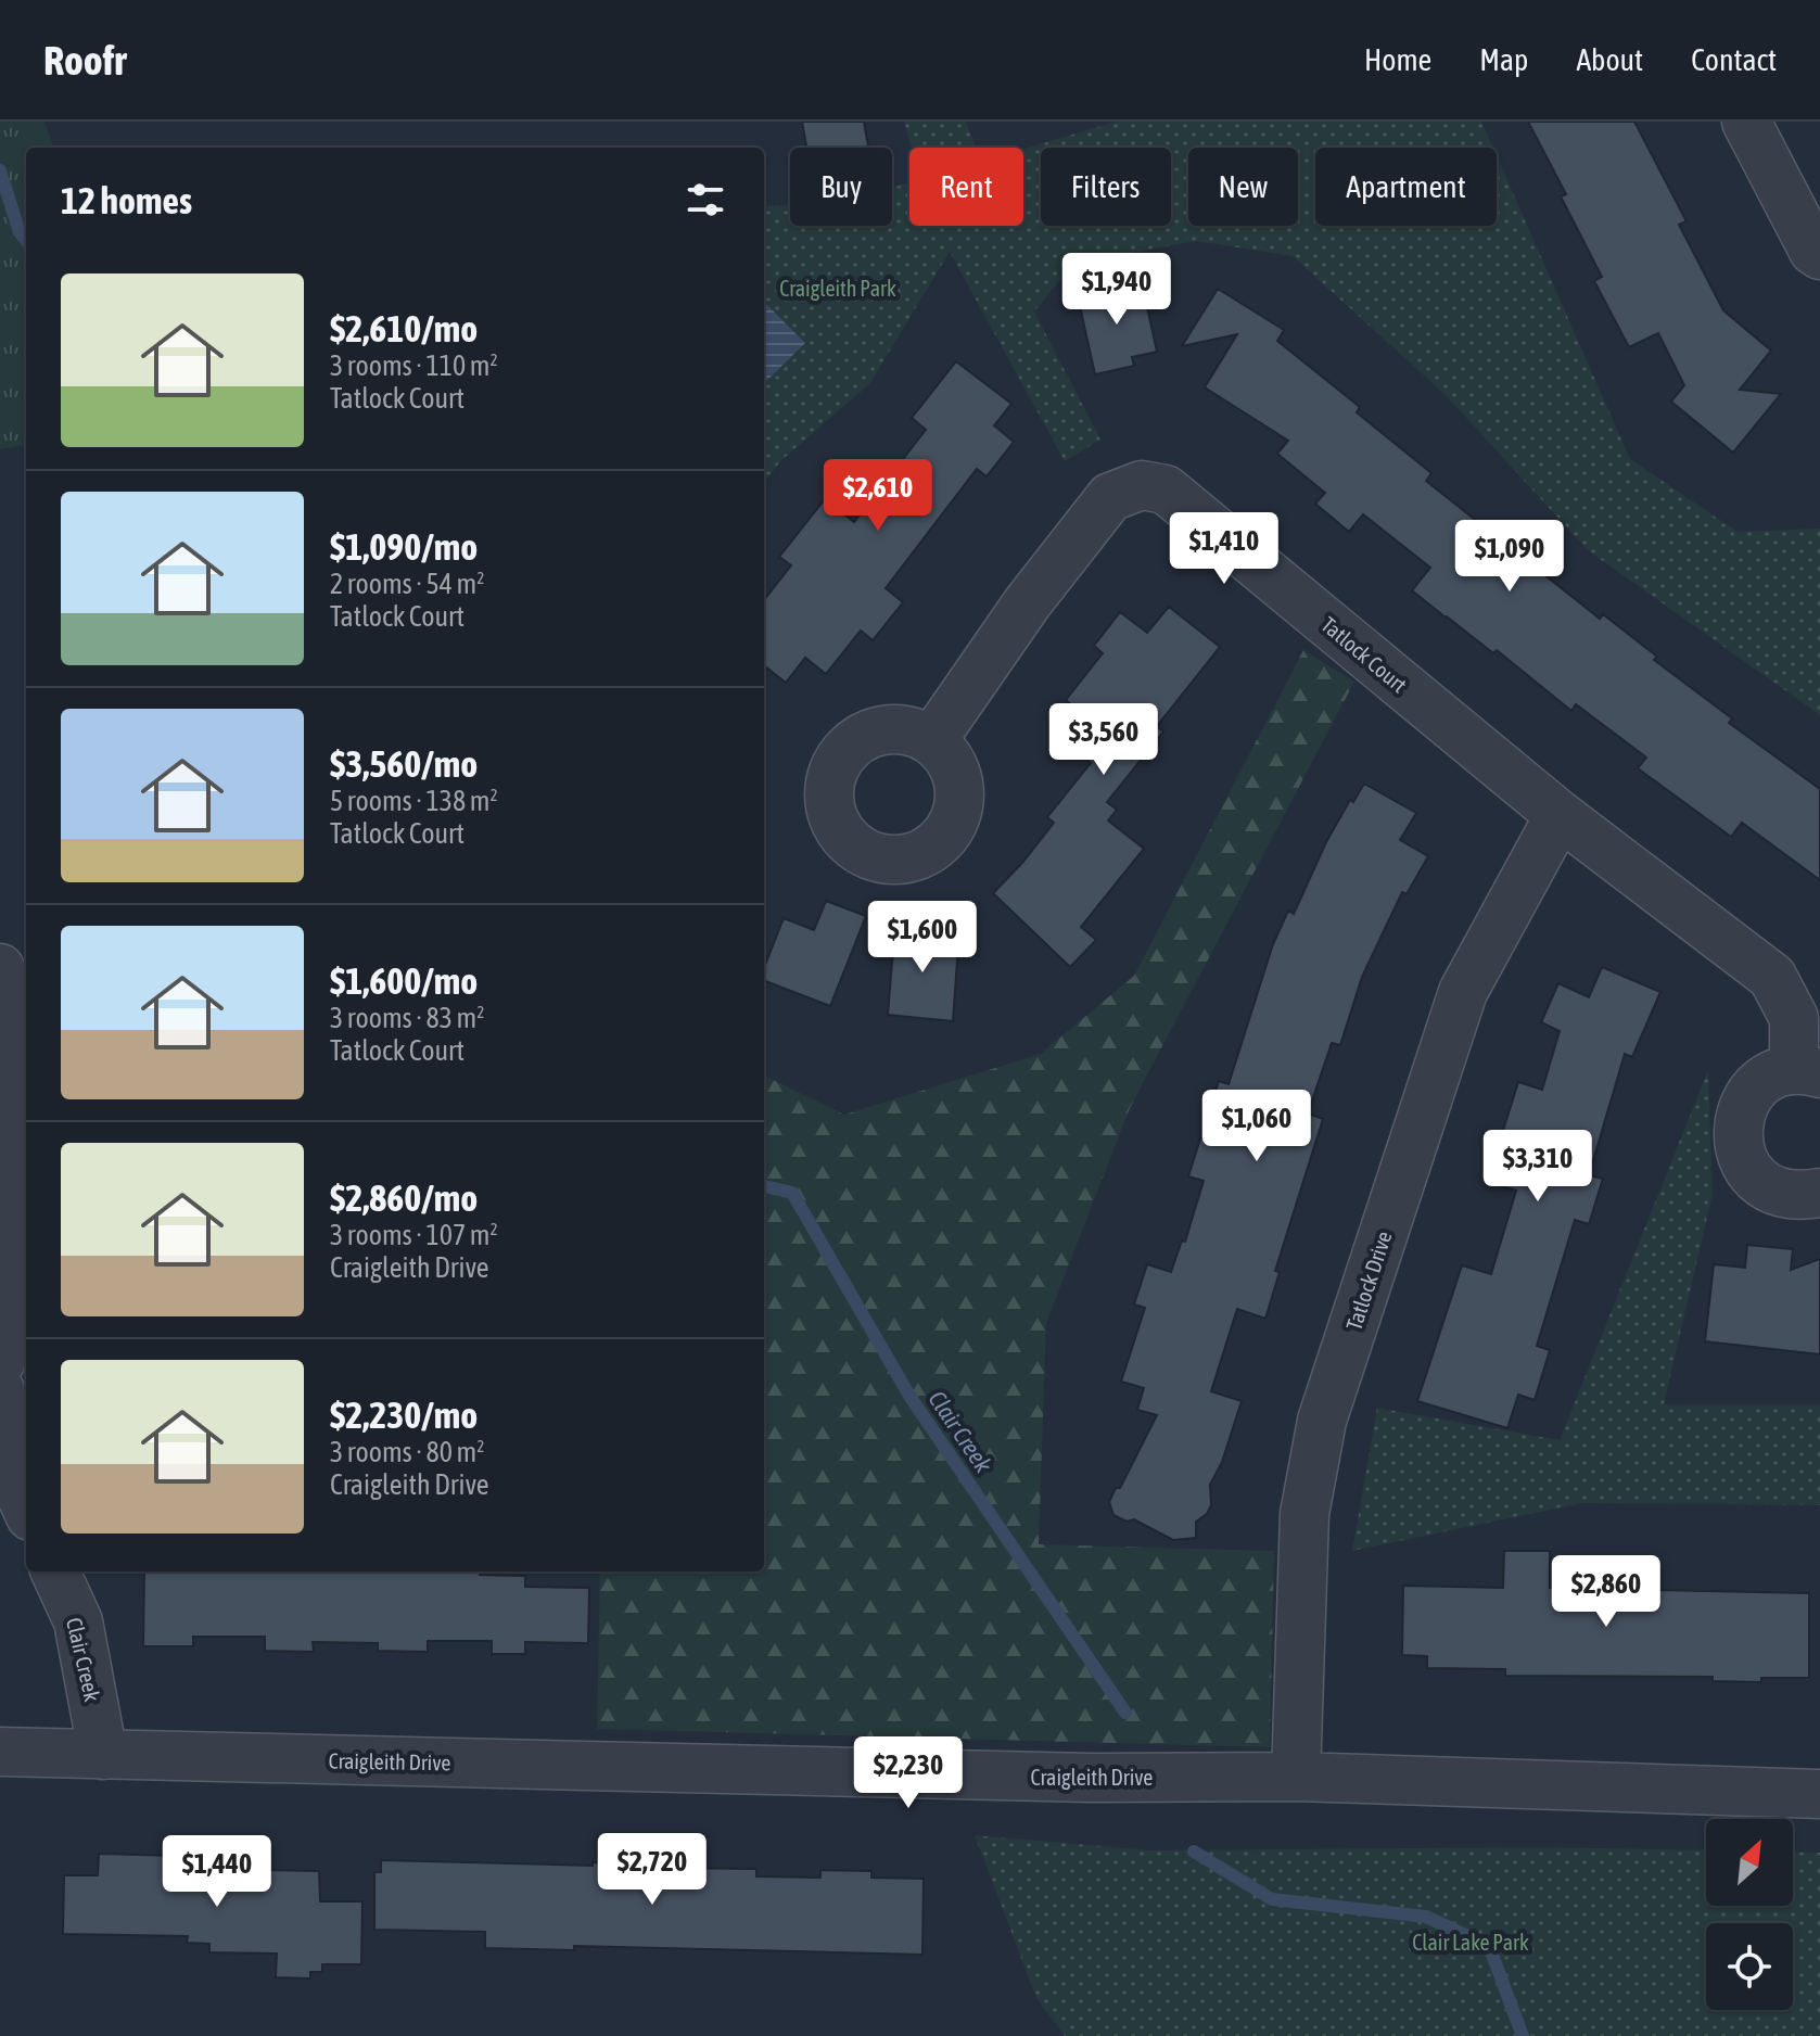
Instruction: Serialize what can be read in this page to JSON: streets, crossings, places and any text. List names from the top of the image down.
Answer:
{
  "streets": {
    "street": [
      "Tatlock Court",
      "Tatlock Drive",
      "Clair Creek",
      "Craigleith Drive"
    ]
  },
  "crossings": [
    ["Tatlock Court", "Tatlock Drive"],
    ["Tatlock Drive", "Craigleith Drive"],
    ["Clair Creek", "Craigleith Drive"]
  ],
  "water": ["Clair Creek"],
  "parks": ["Craigleith Park", "Clair Lake Park"],
  "north": "top right",
  "page": {
    "header": "Roofr",
    "nav": [
      "Home",
      "Map",
      "About",
      "Contact"
    ],
    "chip": [
      "Buy",
      "Rent",
      "Filters",
      "New",
      "Apartment"
    ],
    "heading": "12 homes",
    "list": [
      {
        "name": "$2,610/mo",
        "note": "3 rooms · 110 m² · Tatlock Court"
      },
      {
        "name": "$1,090/mo",
        "note": "2 rooms · 54 m² · Tatlock Court"
      },
      {
        "name": "$3,560/mo",
        "note": "5 rooms · 138 m² · Tatlock Court"
      },
      {
        "name": "$1,600/mo",
        "note": "3 rooms · 83 m² · Tatlock Court"
      },
      {
        "name": "$2,860/mo",
        "note": "3 rooms · 107 m² · Craigleith Drive"
      },
      {
        "name": "$2,230/mo",
        "note": "3 rooms · 80 m² · Craigleith Drive"
      }
    ],
    "price": [
      "$1,940",
      "$2,610",
      "$1,410",
      "$1,090",
      "$3,560",
      "$1,600",
      "$1,060",
      "$3,310",
      "$2,860",
      "$2,230",
      "$2,720",
      "$1,440"
    ]
  }
}
